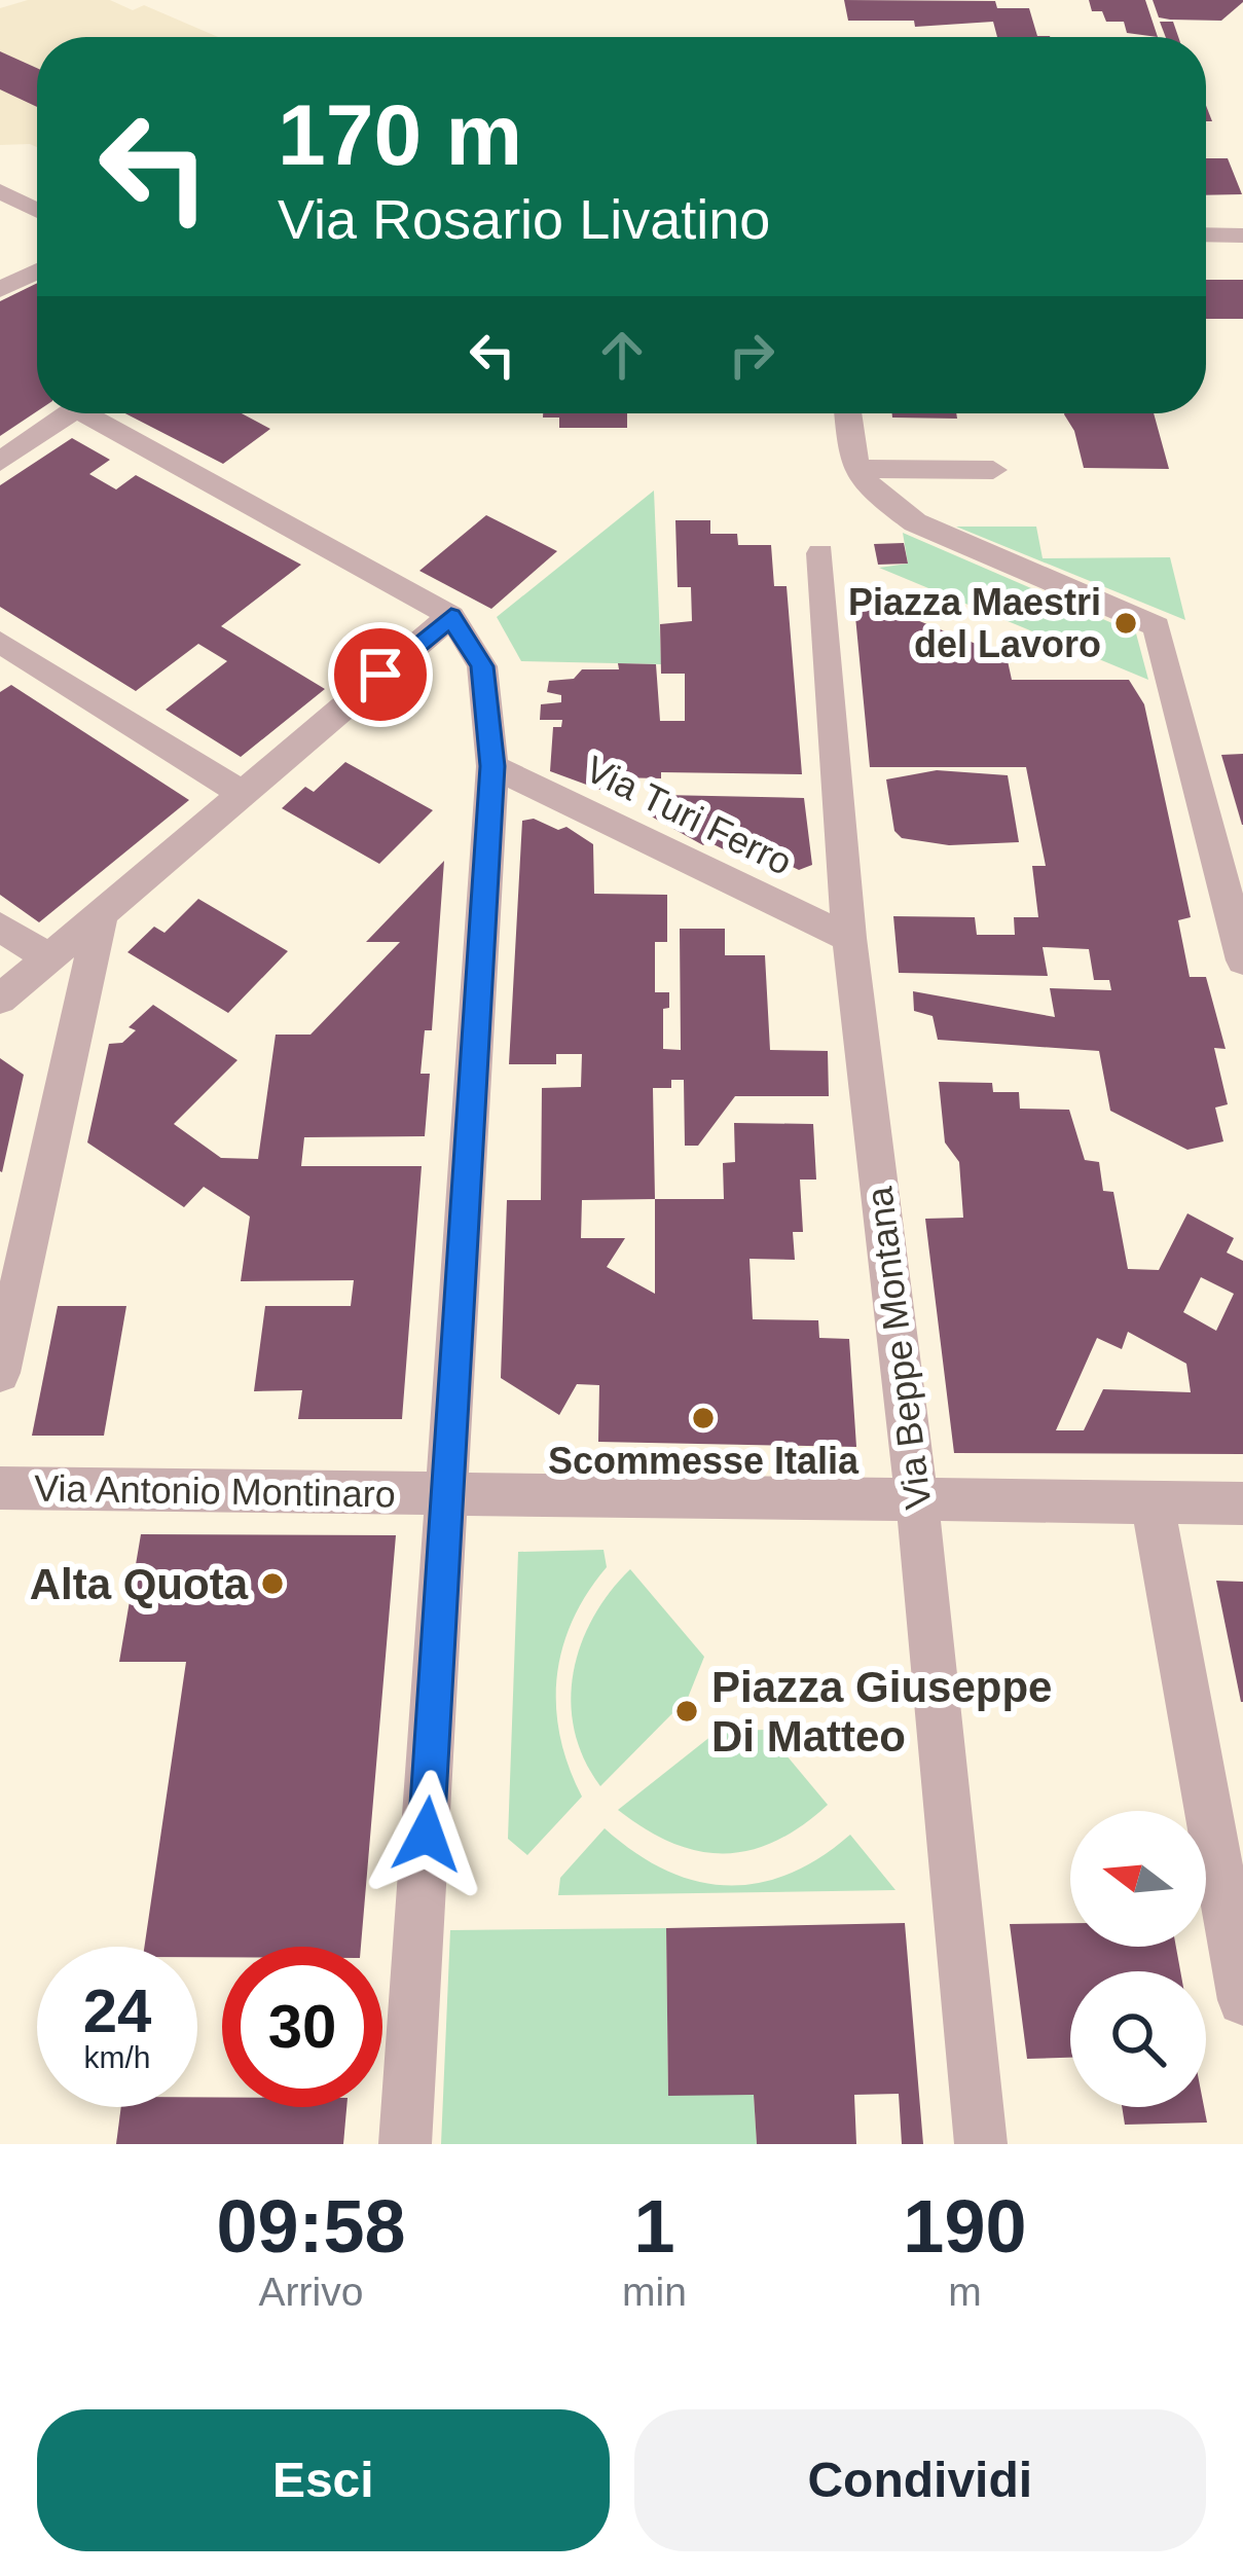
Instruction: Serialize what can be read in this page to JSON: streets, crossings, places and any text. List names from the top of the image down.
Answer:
{
  "streets": {
    "street": ["Via Turi Ferro", "Via Beppe Montana", "Via Antonio Montinaro"]
  },
  "crossings": [
    ["Via Turi Ferro", "Via Beppe Montana"],
    ["Via Beppe Montana", "Via Antonio Montinaro"]
  ],
  "places": [
    "Piazza Maestri del Lavoro",
    "Scommesse Italia",
    "Alta Quota",
    "Piazza Giuseppe Di Matteo"
  ],
  "north": "left",
  "page": {
    "turn": ["170 m", "Via Rosario Livatino"],
    "speed": "24 km/h",
    "limit": "30",
    "eta": [
      "09:58",
      "Arrivo",
      "1",
      "min",
      "190",
      "m"
    ],
    "buttons": ["Esci", "Condividi"]
  }
}
